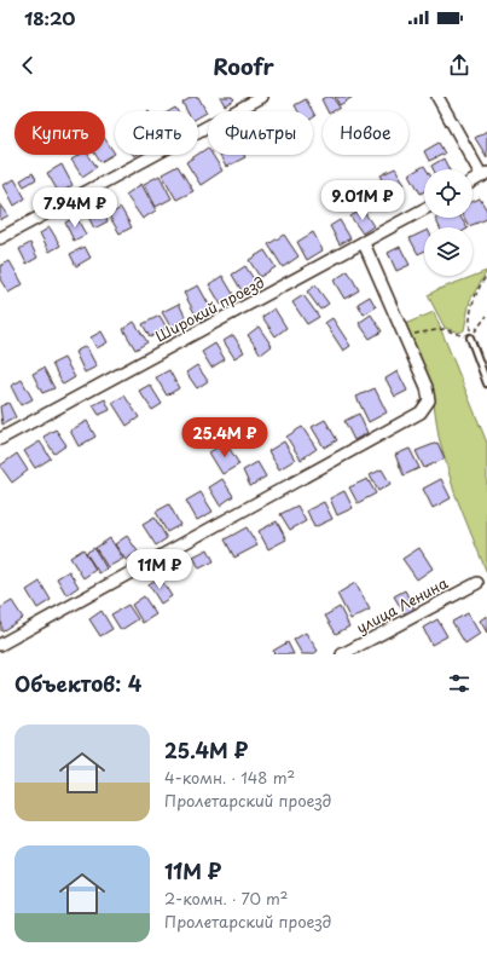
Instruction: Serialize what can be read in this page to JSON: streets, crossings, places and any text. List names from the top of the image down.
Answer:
{
  "streets": {
    "street": ["Широкий проезд", "улица Ленина"]
  },
  "page": {
    "status": "18:20",
    "header": "Roofr",
    "chip": [
      "Купить",
      "Снять",
      "Фильтры",
      "Новое"
    ],
    "price": [
      "9.01M ₽",
      "7.94M ₽",
      "25.4M ₽",
      "11M ₽"
    ],
    "heading": "Объектов: 4",
    "list": [
      {
        "name": "25.4M ₽",
        "note": "4-комн. · 148 m² · Пролетарский проезд"
      },
      {
        "name": "11M ₽",
        "note": "2-комн. · 70 m² · Пролетарский проезд"
      }
    ]
  }
}
